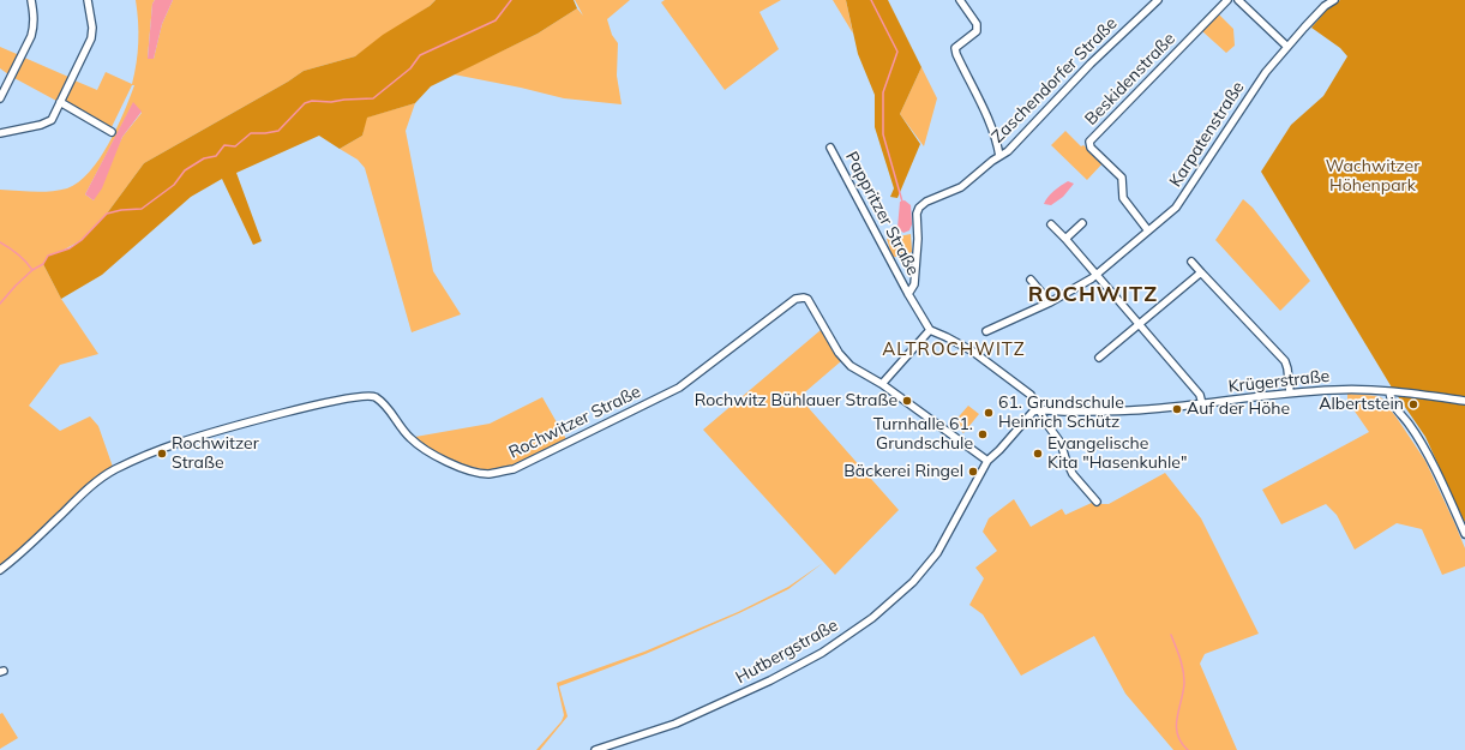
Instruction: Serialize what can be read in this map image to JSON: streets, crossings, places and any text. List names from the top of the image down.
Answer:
{
  "streets": {
    "street": [
      "Beskidenstraße",
      "Zaschendorfer Straße",
      "Karpatenstraße",
      "Pappritzer Straße",
      "Krügerstraße",
      "Rochwitzer Straße",
      "Hutbergstraße"
    ]
  },
  "crossings": [
    ["Beskidenstraße", "Karpatenstraße"],
    ["Zaschendorfer Straße", "Pappritzer Straße"],
    ["Krügerstraße", "Hutbergstraße"]
  ],
  "districts": ["ROCHWITZ", "ALTROCHWITZ"],
  "parks": ["Wachwitzer Höhenpark"],
  "places": [
    "Rochwitz Bühlauer Straße",
    "Albertstein",
    "Auf der Höhe",
    "61. Grundschule Heinrich Schütz",
    "Turnhalle 61. Grundschule",
    "Rochwitzer Straße",
    "Evangelische Kita \"Hasenkuhle\"",
    "Bäckerei Ringel"
  ]
}
